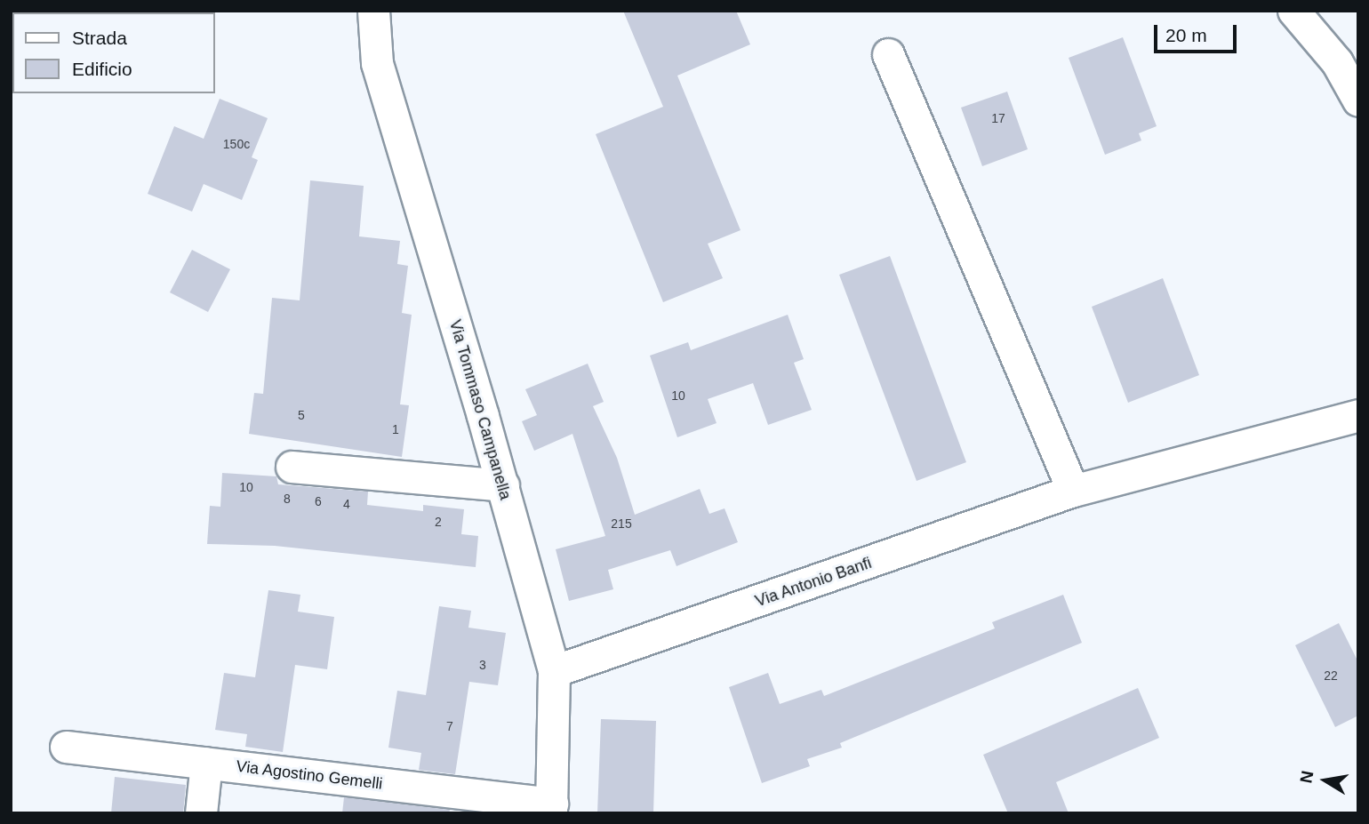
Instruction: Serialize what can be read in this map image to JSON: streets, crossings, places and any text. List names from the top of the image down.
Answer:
{
  "streets": {
    "street": ["Via Tommaso Campanella", "Via Antonio Banfi", "Via Agostino Gemelli"]
  },
  "crossings": [
    ["Via Tommaso Campanella", "Via Antonio Banfi"],
    ["Via Tommaso Campanella", "Via Agostino Gemelli"]
  ],
  "house_numbers": [
    "17",
    "150c",
    "10",
    "5",
    "1",
    "10",
    "8",
    "6",
    "4",
    "2",
    "215",
    "3",
    "22",
    "7"
  ],
  "legend": ["Strada", "Edificio"],
  "scale_bar": "20 m",
  "north": "left"
}
